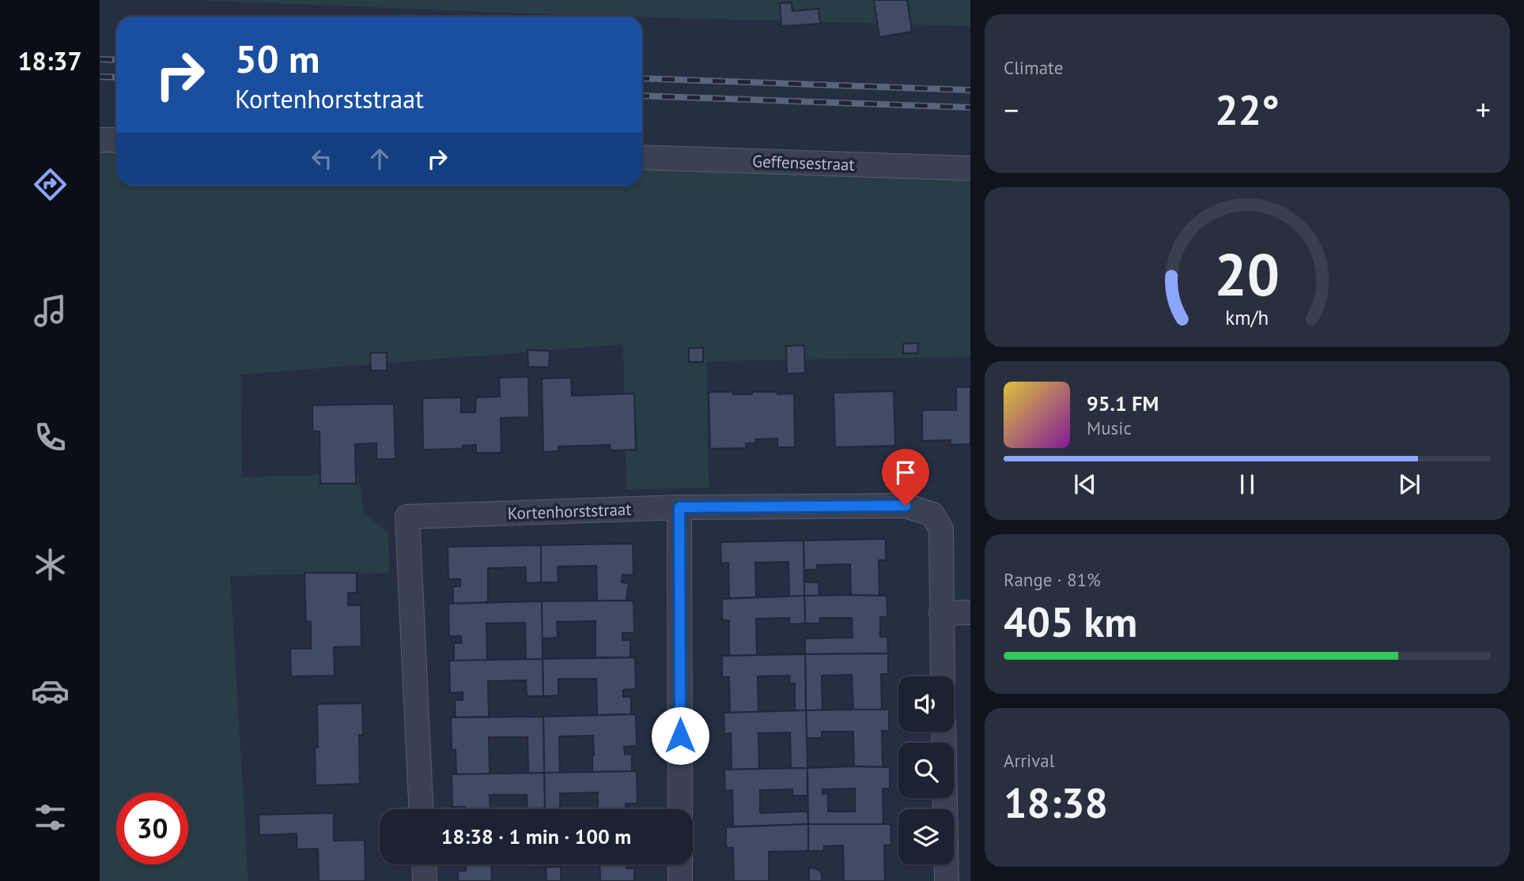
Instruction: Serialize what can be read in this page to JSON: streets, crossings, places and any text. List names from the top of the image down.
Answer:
{
  "streets": {
    "street": ["Geffensestraat", "Kortenhorststraat"]
  },
  "page": {
    "tabs": "18:37",
    "tile": [
      "Climate",
      ["Range · 81%", "405 km"],
      ["Arrival", "18:38"]
    ],
    "turn": ["50 m", "Kortenhorststraat"],
    "heat": ["−", "22°", "+"],
    "song": ["95.1 FM", "Music"],
    "limit": "30",
    "trip": "18:38 · 1 min · 100 m",
    "gauge": ["20", "km/h"]
  }
}
